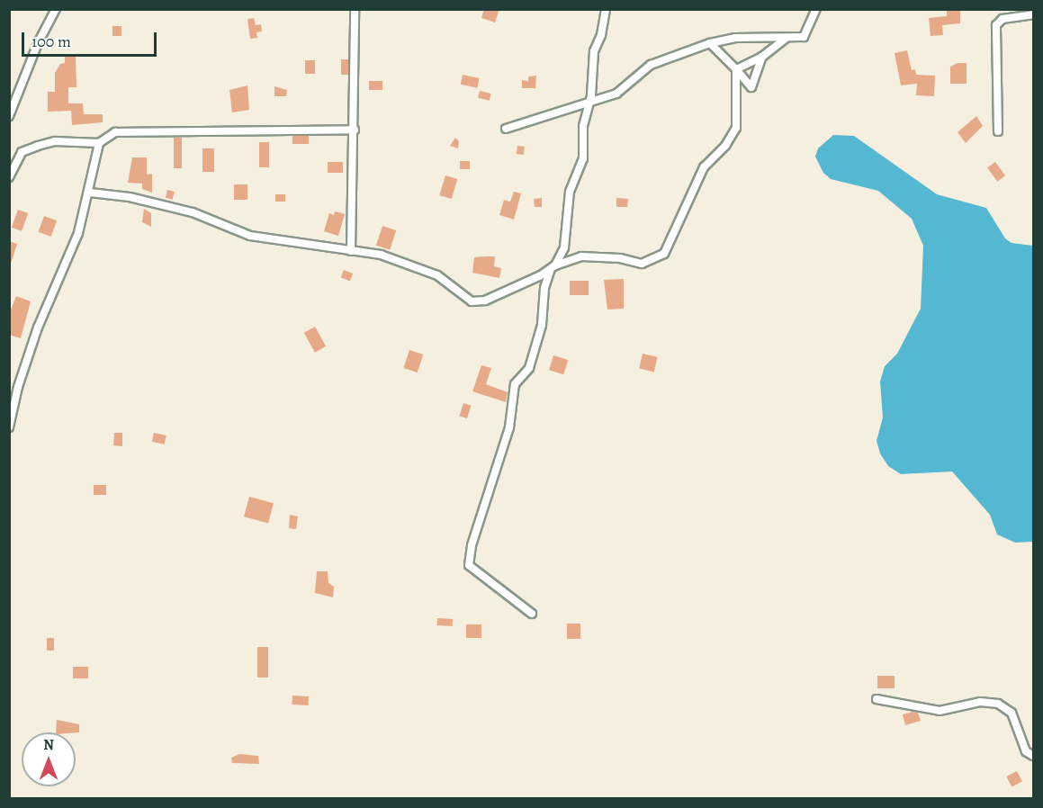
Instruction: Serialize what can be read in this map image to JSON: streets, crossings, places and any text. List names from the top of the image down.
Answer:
{
  "scale_bar": "100 m",
  "north": "top"
}
